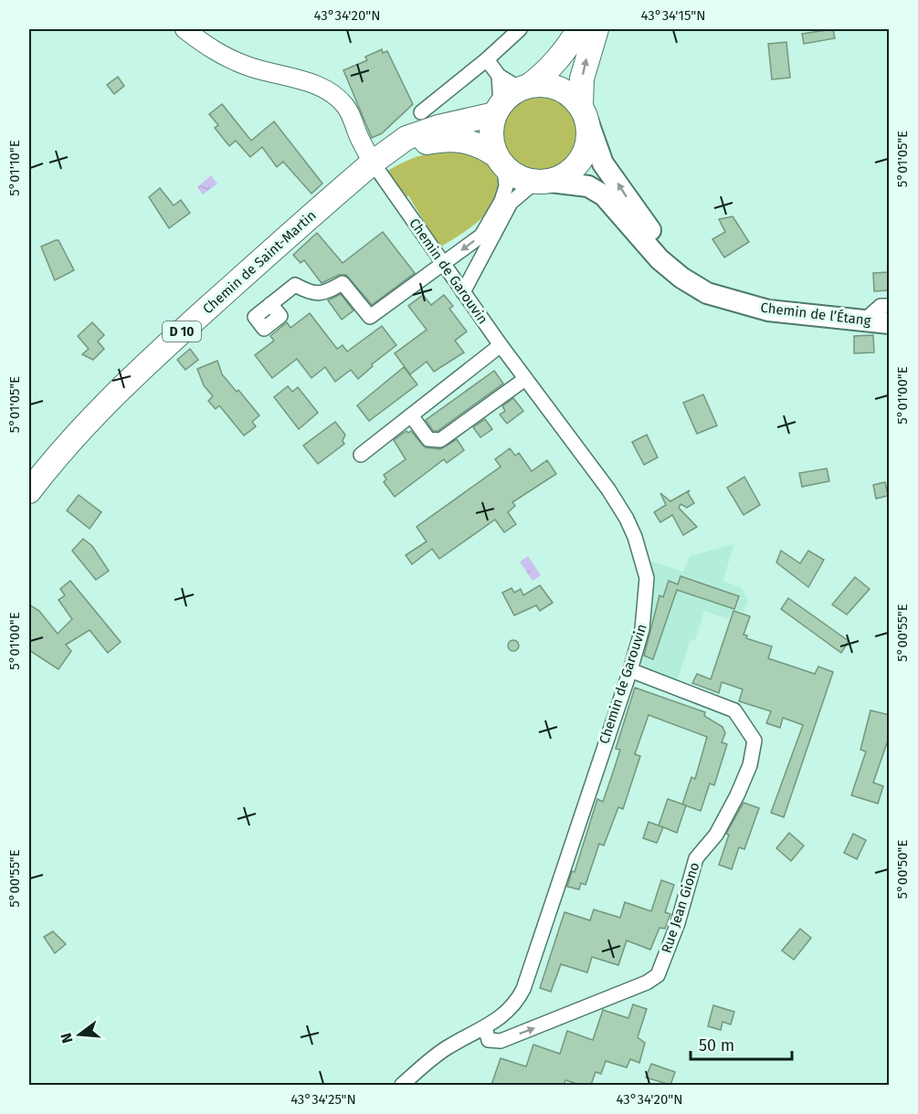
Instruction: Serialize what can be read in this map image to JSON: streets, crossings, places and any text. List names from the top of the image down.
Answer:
{
  "streets": {
    "main road": ["Chemin de Saint-Martin", "Chemin de l’Étang", "D 10"],
    "street": ["Chemin de Garouvin", "Rue Jean Giono"]
  },
  "crossings": [
    ["Chemin de Saint-Martin", "Chemin de Garouvin"],
    ["Chemin de Saint-Martin", "D 10"],
    ["Chemin de Garouvin", "D 10"],
    ["Chemin de Garouvin", "Rue Jean Giono"],
    ["Chemin de l’Étang", "D 10"]
  ],
  "scale_bar": "50 m",
  "north": "left",
  "coordinates": [
    "43°34'20\"N",
    "43°34'15\"N",
    "5°01'05\"E",
    "5°01'10\"E",
    "5°01'00\"E",
    "5°00'55\"E",
    "5°00'50\"E",
    "43°34'25\"N"
  ]
}
